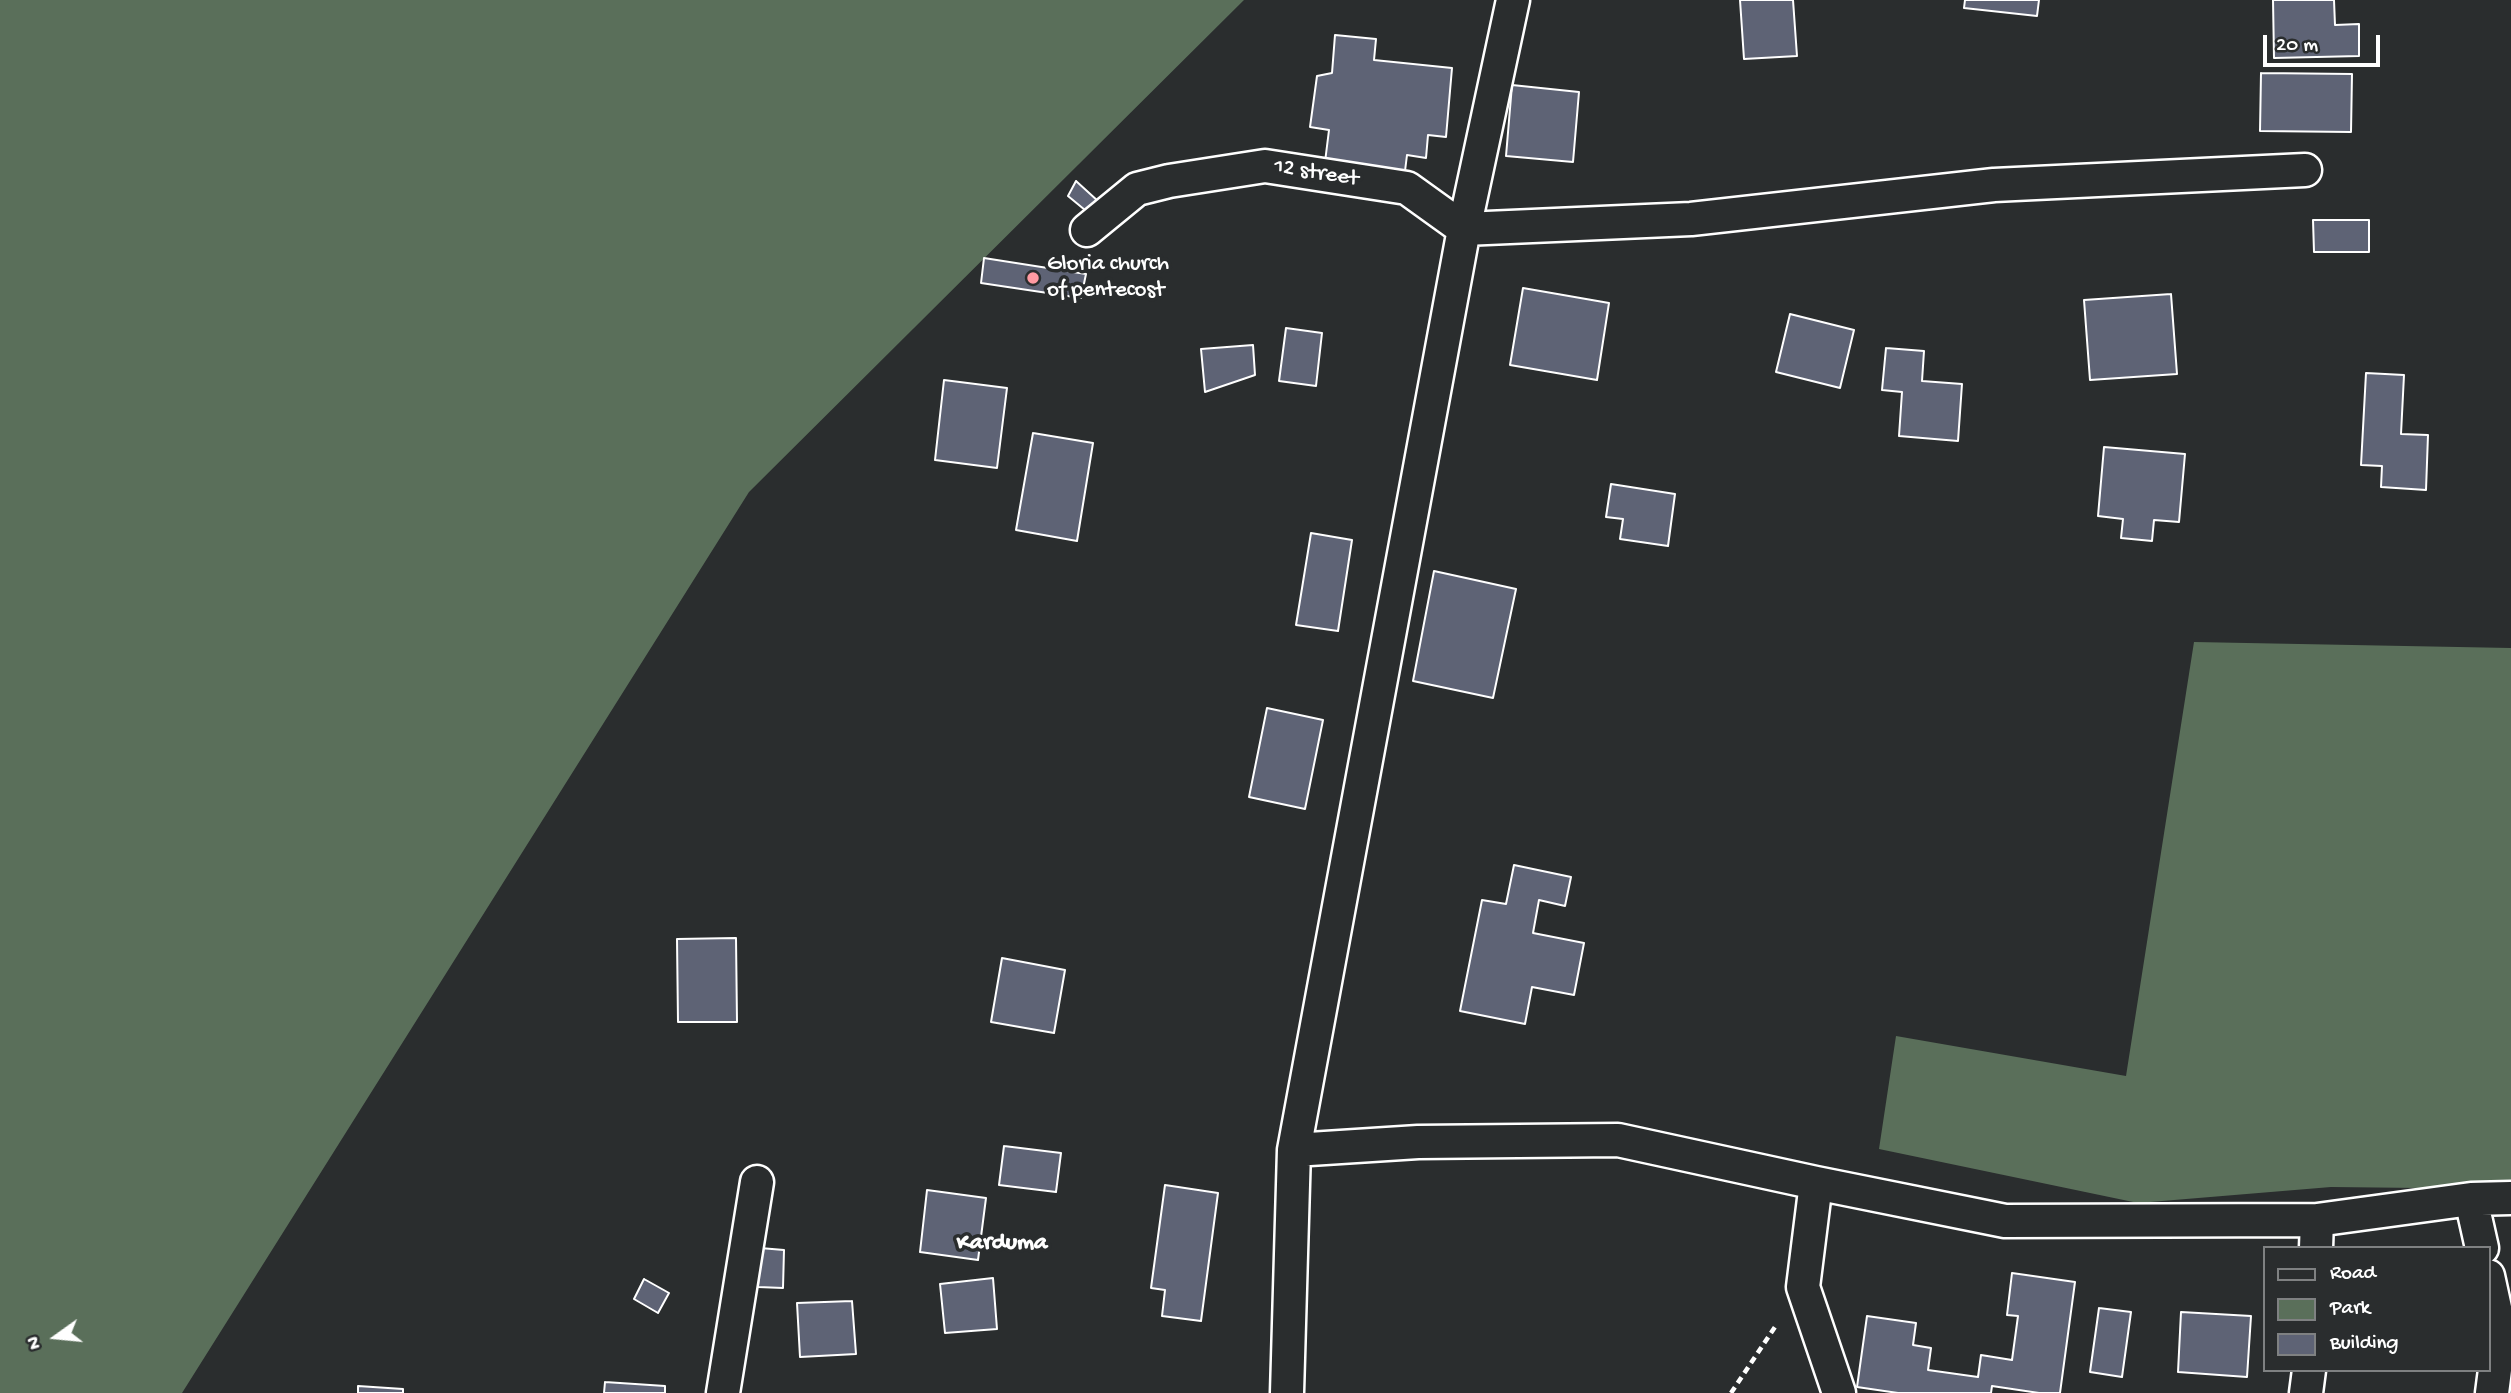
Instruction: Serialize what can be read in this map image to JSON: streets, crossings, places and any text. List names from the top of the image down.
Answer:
{
  "streets": {
    "street": ["12 street"]
  },
  "districts": ["Karduma"],
  "places": ["Gloria church of pentecost"],
  "legend": ["Road", "Park", "Building"],
  "scale_bar": "20 m",
  "north": "left"
}
